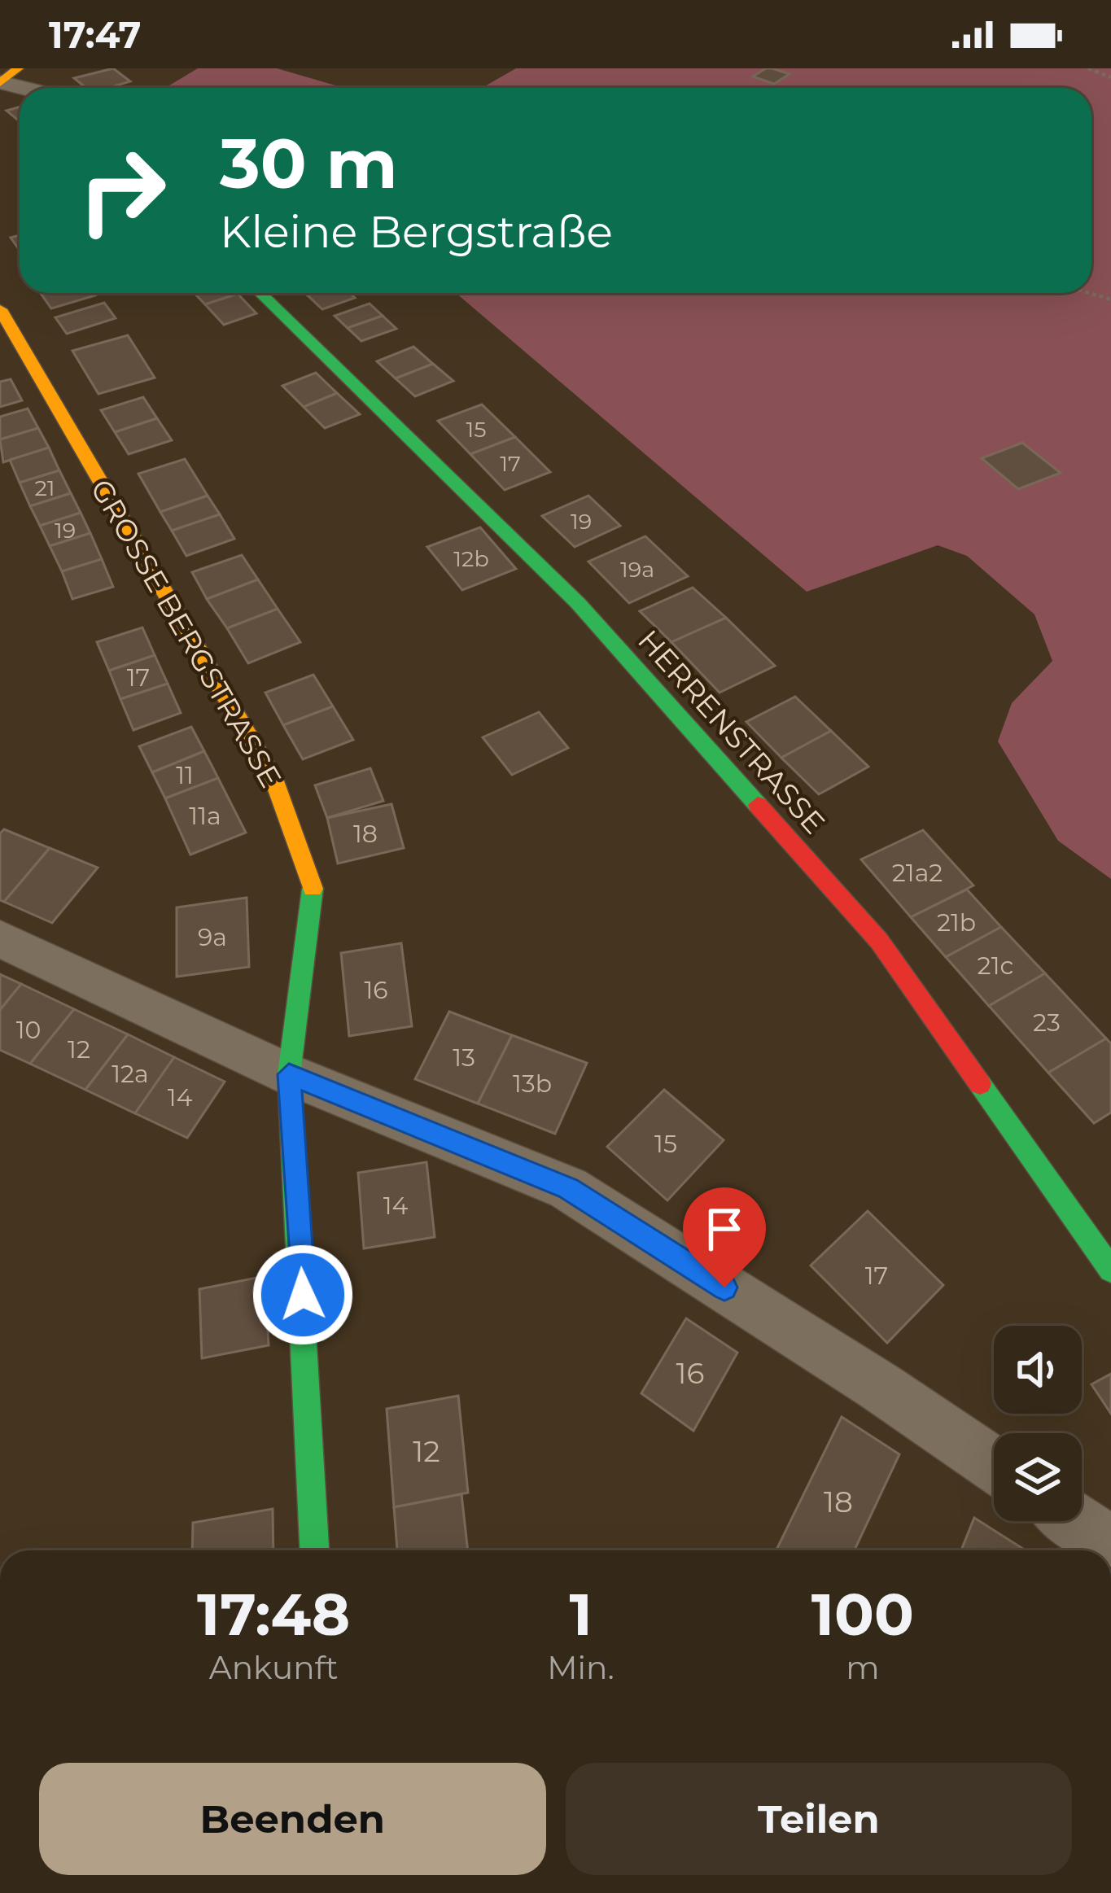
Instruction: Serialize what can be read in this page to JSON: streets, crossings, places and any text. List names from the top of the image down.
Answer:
{
  "streets": {
    "street": ["GROSSE BERGSTRASSE", "HERRENSTRASSE"]
  },
  "house_numbers": [
    "15",
    "17",
    "21",
    "19",
    "19",
    "12b",
    "19a",
    "17",
    "11",
    "11a",
    "18",
    "21a2",
    "21b",
    "9a",
    "21c",
    "16",
    "23",
    "10",
    "12",
    "13",
    "12a",
    "13b",
    "14",
    "15",
    "14",
    "17",
    "16",
    "12",
    "18"
  ],
  "page": {
    "status": "17:47",
    "turn": ["30 m", "Kleine Bergstraße"],
    "eta": [
      "17:48",
      "Ankunft",
      "1",
      "Min.",
      "100",
      "m"
    ],
    "buttons": ["Beenden", "Teilen"]
  }
}
